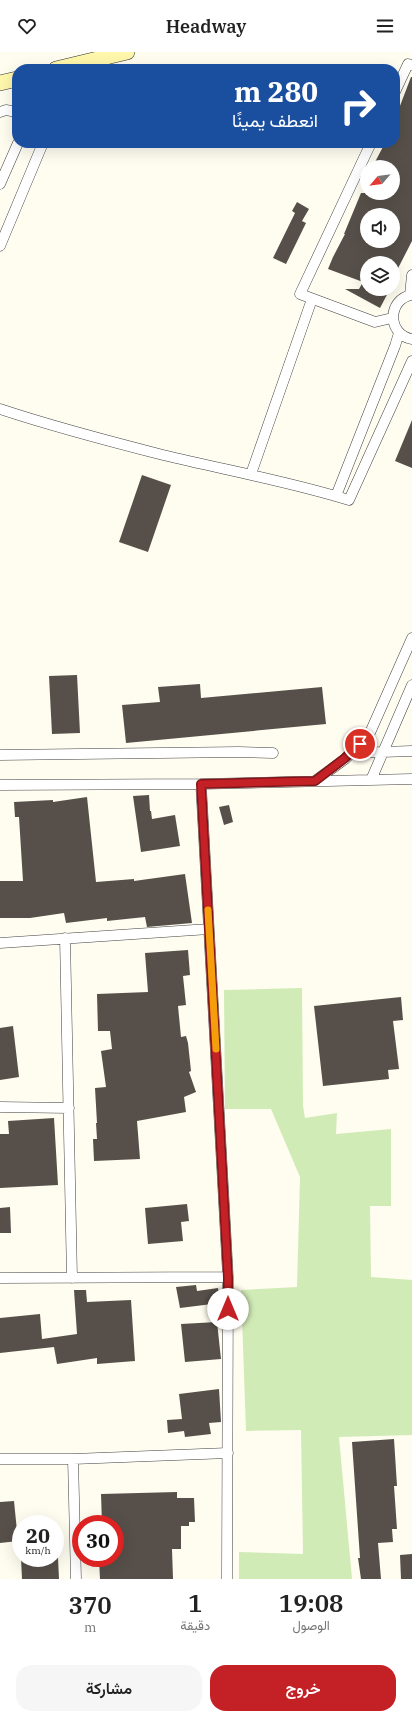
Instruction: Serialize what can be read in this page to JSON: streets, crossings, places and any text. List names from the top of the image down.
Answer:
{
  "north": "bottom left",
  "page": {
    "header": "Headway",
    "turn": ["280 m", "انعطف يمينًا"],
    "speed": "20 km/h",
    "limit": "30",
    "eta": [
      "19:08",
      "الوصول",
      "1",
      "دقيقة",
      "370",
      "m"
    ],
    "buttons": ["خروج", "مشاركة"]
  }
}
